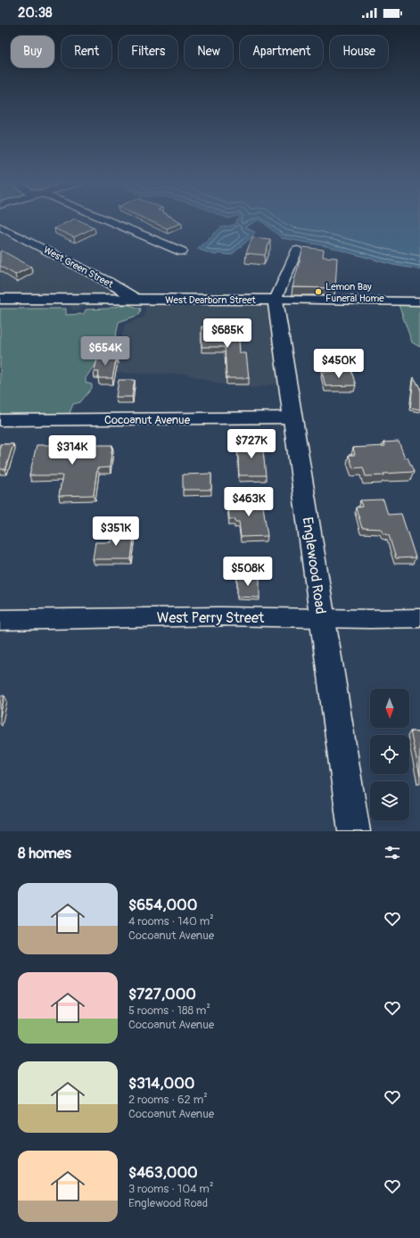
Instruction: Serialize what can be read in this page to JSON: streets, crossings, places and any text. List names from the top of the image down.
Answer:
{
  "streets": {
    "street": [
      "West Green Street",
      "West Dearborn Street",
      "Cocoanut Avenue",
      "Englewood Road",
      "West Perry Street"
    ]
  },
  "crossings": [
    ["West Green Street", "West Dearborn Street"],
    ["West Dearborn Street", "Englewood Road"],
    ["Cocoanut Avenue", "Englewood Road"],
    ["Englewood Road", "West Perry Street"]
  ],
  "places": ["Lemon Bay Funeral Home"],
  "north": "bottom",
  "page": {
    "status": "20:38",
    "chip": [
      "Buy",
      "Rent",
      "Filters",
      "New",
      "Apartment",
      "House"
    ],
    "price": [
      "$685K",
      "$654K",
      "$450K",
      "$727K",
      "$314K",
      "$463K",
      "$351K",
      "$508K"
    ],
    "heading": "8 homes",
    "list": [
      {
        "name": "$654,000",
        "note": "4 rooms · 140 m² · Cocoanut Avenue"
      },
      {
        "name": "$727,000",
        "note": "5 rooms · 188 m² · Cocoanut Avenue"
      },
      {
        "name": "$314,000",
        "note": "2 rooms · 62 m² · Cocoanut Avenue"
      },
      {
        "name": "$463,000",
        "note": "3 rooms · 104 m² · Englewood Road"
      }
    ]
  }
}
